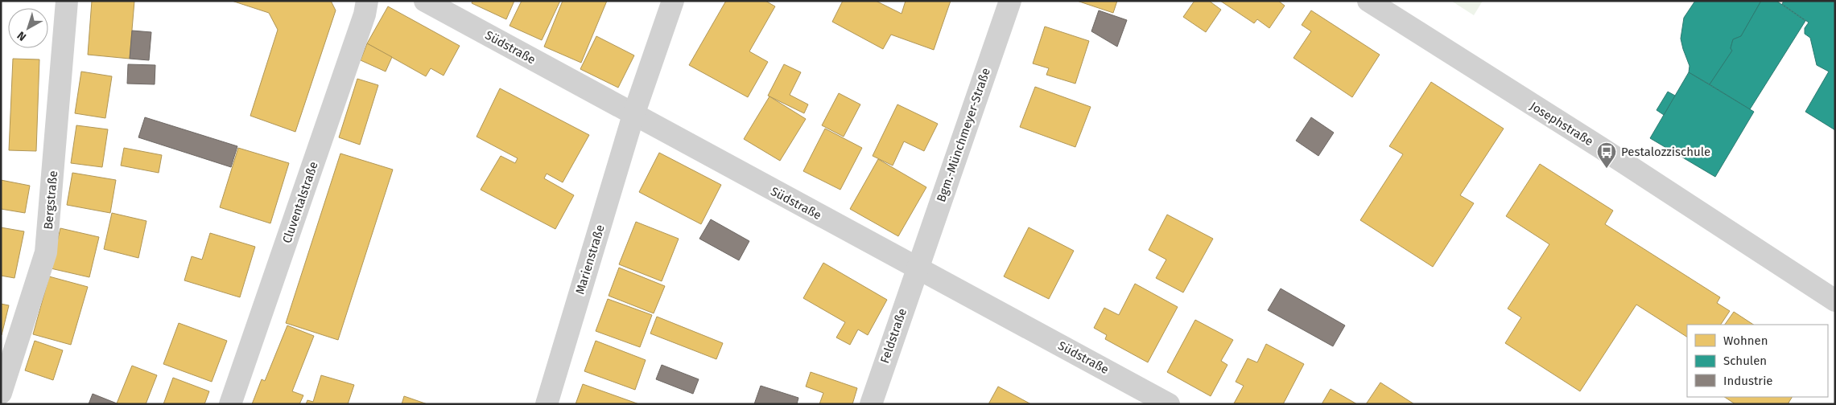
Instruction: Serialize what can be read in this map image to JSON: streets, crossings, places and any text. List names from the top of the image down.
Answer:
{
  "streets": {
    "street": [
      "Südstraße",
      "Josephstraße",
      "Bgm.-Münchmeyer-Straße",
      "Bergstraße",
      "Cluventalstraße",
      "Marienstraße",
      "Feldstraße"
    ]
  },
  "crossings": [
    ["Südstraße", "Bgm.-Münchmeyer-Straße"],
    ["Südstraße", "Marienstraße"],
    ["Südstraße", "Feldstraße"],
    ["Bgm.-Münchmeyer-Straße", "Feldstraße"]
  ],
  "places": {
    "bus stop": ["Pestalozzischule"]
  },
  "legend": ["Wohnen", "Schulen", "Industrie"],
  "north": "bottom left"
}
